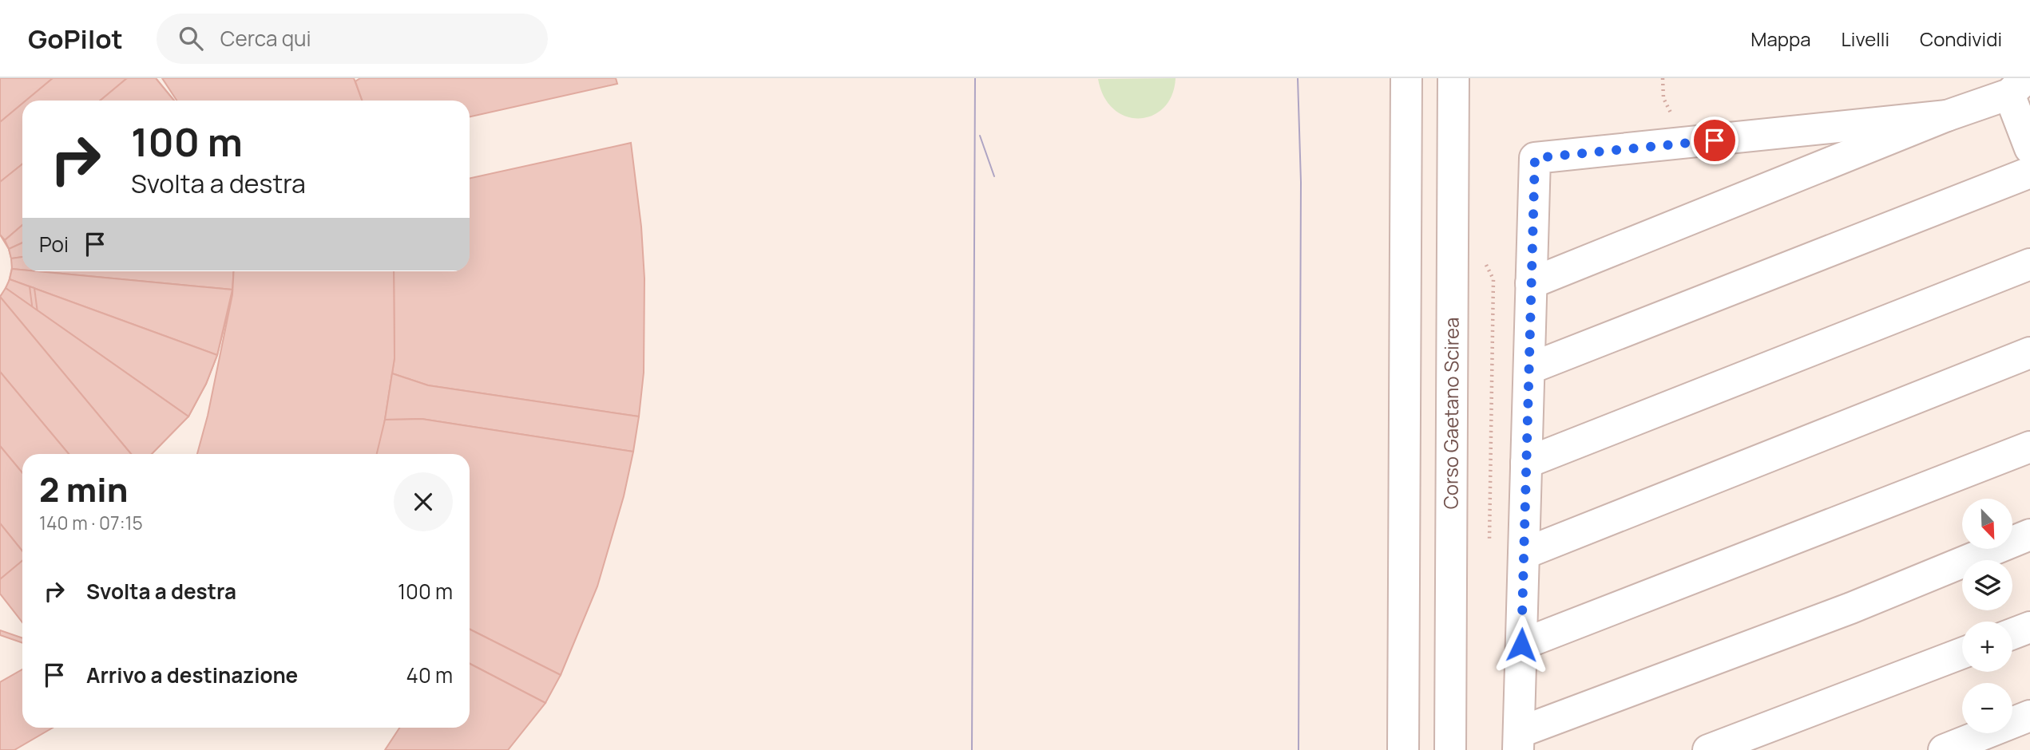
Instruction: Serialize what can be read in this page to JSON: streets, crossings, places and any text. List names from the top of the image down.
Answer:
{
  "streets": {
    "street": ["Corso Gaetano Scirea"]
  },
  "north": "bottom right",
  "page": {
    "header": "GoPilot",
    "search": "Cerca qui",
    "nav": ["Mappa", "Livelli", "Condividi"],
    "turn": ["100 m", "Svolta a destra"],
    "then": "Poi",
    "heading": ["2 min", "140 m · 07:15"],
    "map_buttons": ["+", "−"],
    "list": [
      {
        "name": "Svolta a destra",
        "value": "100 m"
      },
      {
        "name": "Arrivo a destinazione",
        "value": "40 m"
      }
    ]
  }
}
